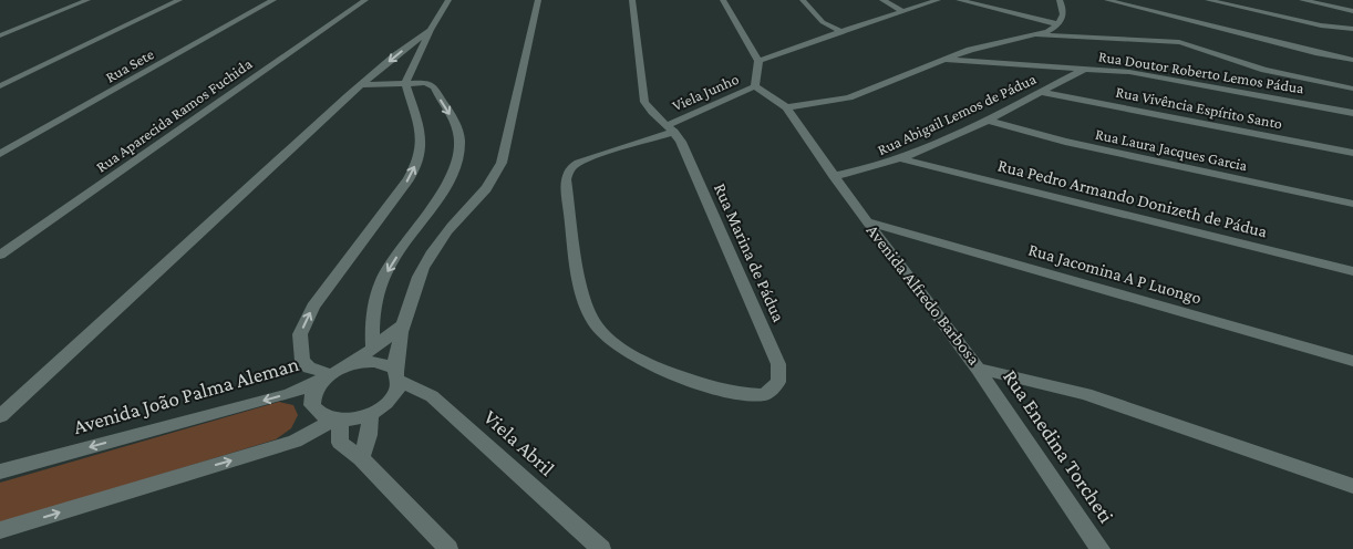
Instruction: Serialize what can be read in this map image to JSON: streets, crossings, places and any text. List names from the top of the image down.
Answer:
{
  "streets": {
    "street": [
      "Rua Sete",
      "Rua Doutor Roberto Lemos Pádua",
      "Viela Junho",
      "Rua Vivência Espírito Santo",
      "Rua Abigail Lemos de Pádua",
      "Rua Aparecida Ramos Fuchida",
      "Rua Laura Jacques Garcia",
      "Rua Pedro Armando Donizeth de Pádua",
      "Rua Marina de Pádua",
      "Rua Jacomina A P Luongo",
      "Avenida Alfredo Barbosa",
      "Avenida João Palma Aleman",
      "Viela Abril",
      "Rua Enedina Torcheti"
    ]
  },
  "crossings": [
    ["Rua Doutor Roberto Lemos Pádua", "Rua Abigail Lemos de Pádua"],
    ["Viela Junho", "Rua Marina de Pádua"],
    ["Viela Junho", "Avenida Alfredo Barbosa"],
    ["Rua Vivência Espírito Santo", "Rua Abigail Lemos de Pádua"],
    ["Rua Abigail Lemos de Pádua", "Rua Laura Jacques Garcia"],
    ["Rua Abigail Lemos de Pádua", "Rua Pedro Armando Donizeth de Pádua"],
    ["Rua Abigail Lemos de Pádua", "Avenida Alfredo Barbosa"],
    ["Rua Jacomina A P Luongo", "Avenida Alfredo Barbosa"],
    ["Avenida Alfredo Barbosa", "Rua Enedina Torcheti"],
    ["Avenida João Palma Aleman", "Viela Abril"]
  ]
}
